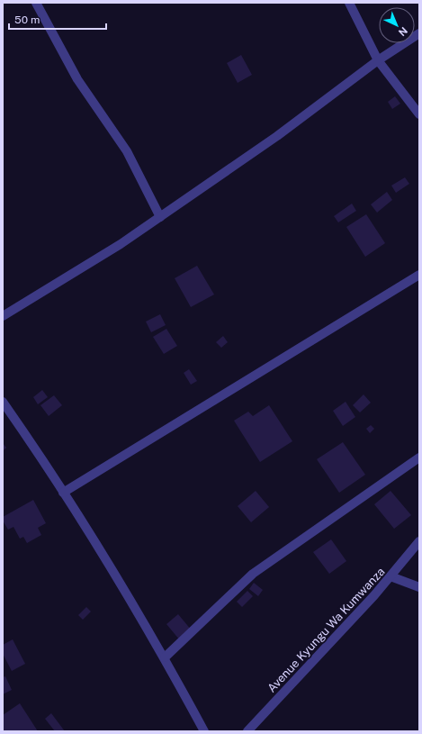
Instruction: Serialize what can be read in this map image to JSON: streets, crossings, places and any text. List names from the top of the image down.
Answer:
{
  "streets": {
    "street": ["Avenue Kyungu Wa Kumwanza"]
  },
  "scale_bar": "50 m",
  "north": "bottom right"
}
